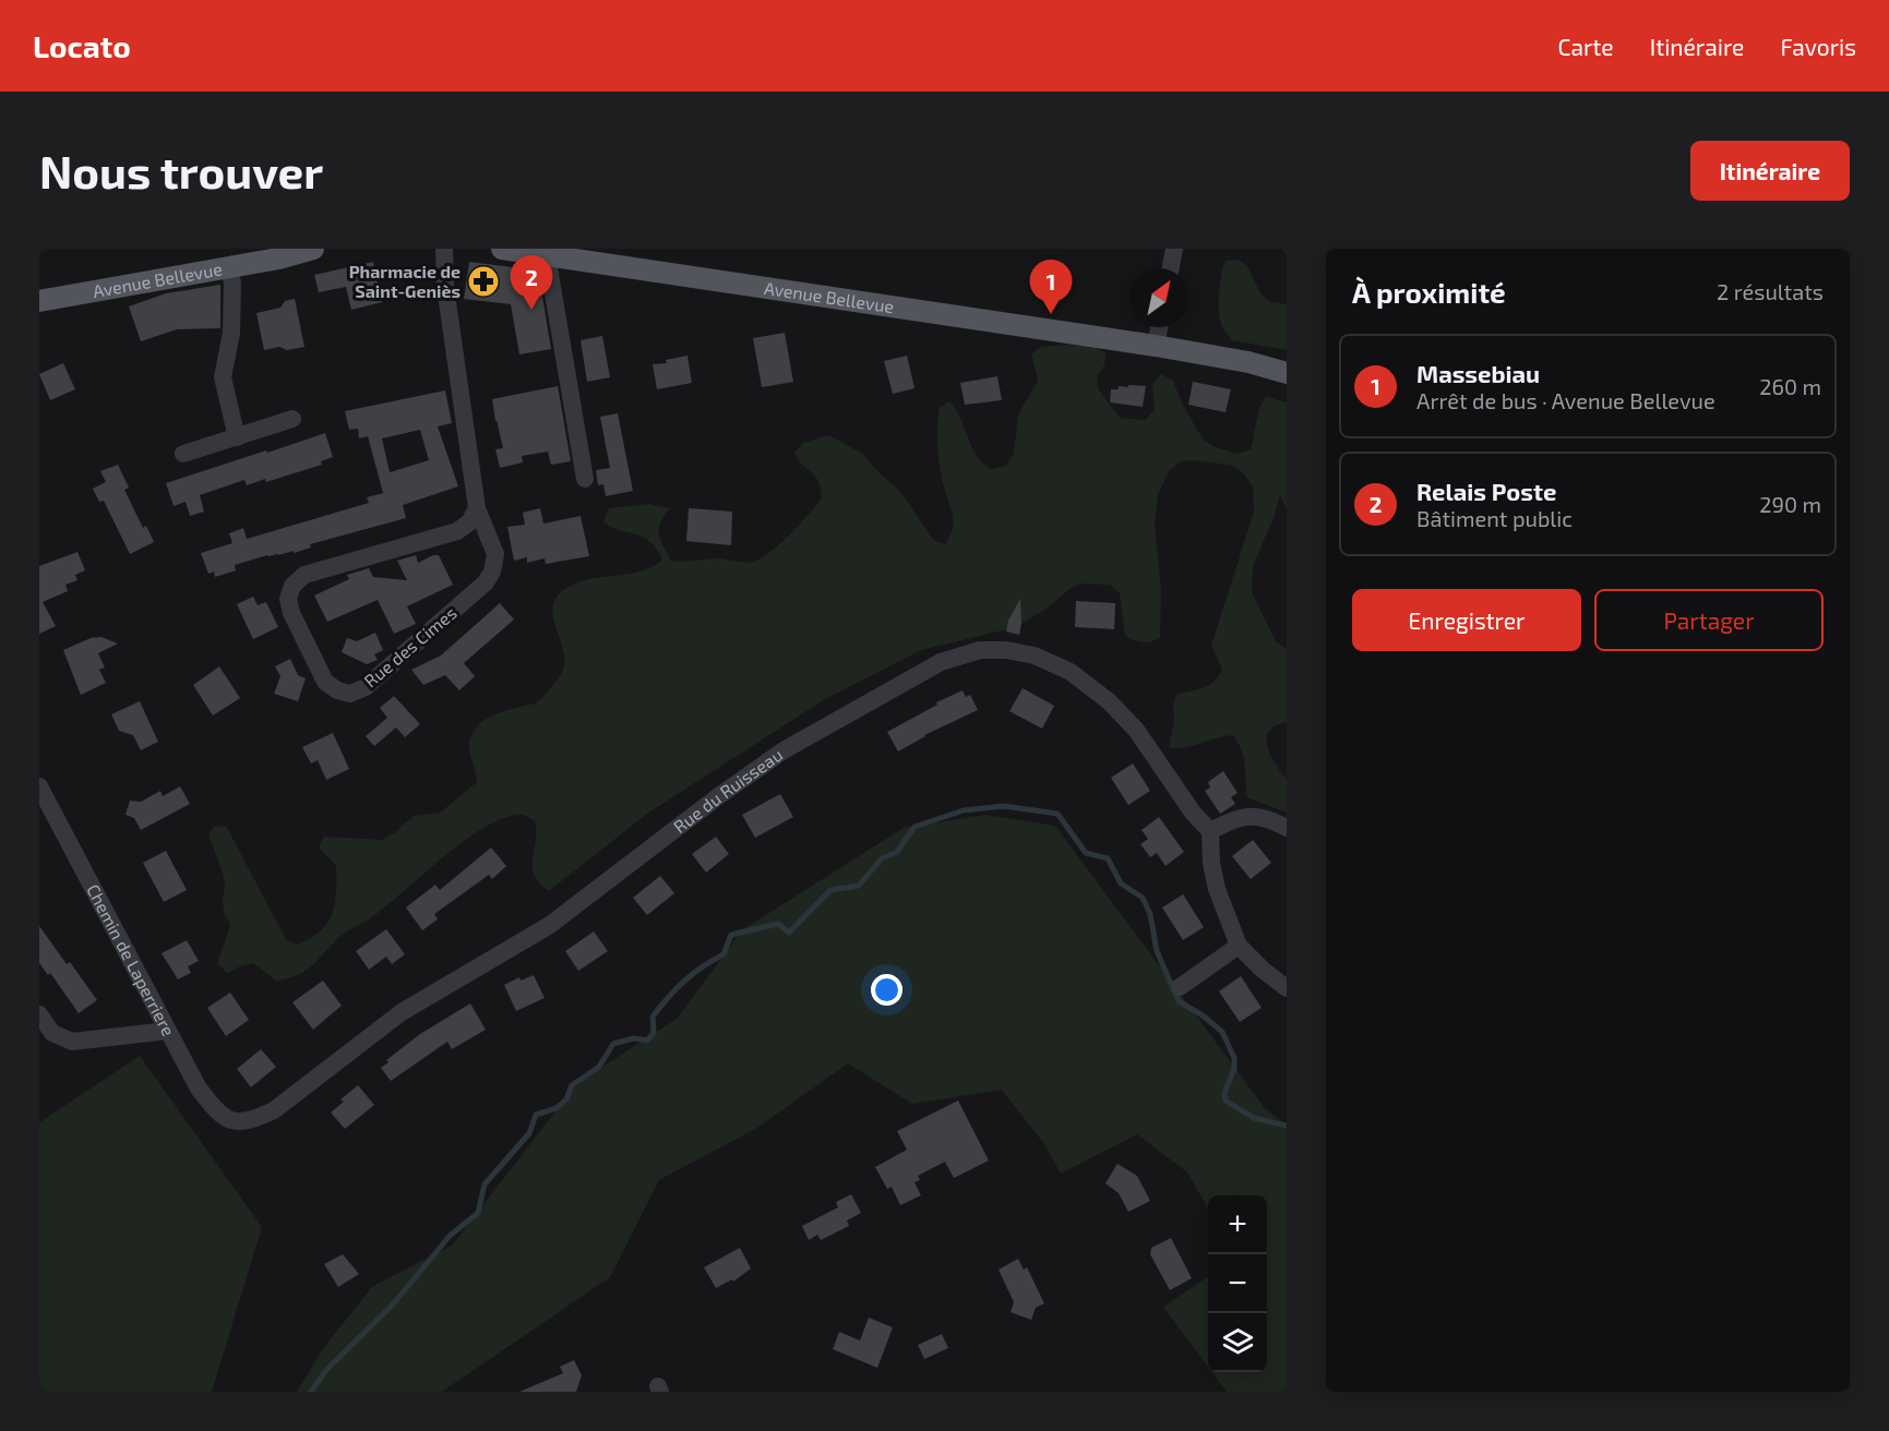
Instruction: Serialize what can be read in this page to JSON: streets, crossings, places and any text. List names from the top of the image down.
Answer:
{
  "streets": {
    "main road": ["Avenue Bellevue"],
    "street": ["Rue des Cimes", "Rue du Ruisseau", "Chemin de Laperriere"]
  },
  "crossings": [
    ["Rue du Ruisseau", "Chemin de Laperriere"]
  ],
  "places": {
    "pharmacy": ["Pharmacie de Saint-Geniès"]
  },
  "north": "top right",
  "page": {
    "header": "Locato",
    "nav": ["Carte", "Itinéraire", "Favoris"],
    "buttons": [
      "Itinéraire",
      ["Enregistrer", "Partager"]
    ],
    "title": "Nous trouver",
    "heading": ["À proximité", "2 résultats"],
    "pins": ["2", "1"],
    "list": [
      {
        "mark": "1",
        "name": "Massebiau",
        "note": "Arrêt de bus · Avenue Bellevue",
        "value": "260 m"
      },
      {
        "mark": "2",
        "name": "Relais Poste",
        "note": "Bâtiment public",
        "value": "290 m"
      }
    ],
    "map_buttons": ["+", "−"]
  }
}
